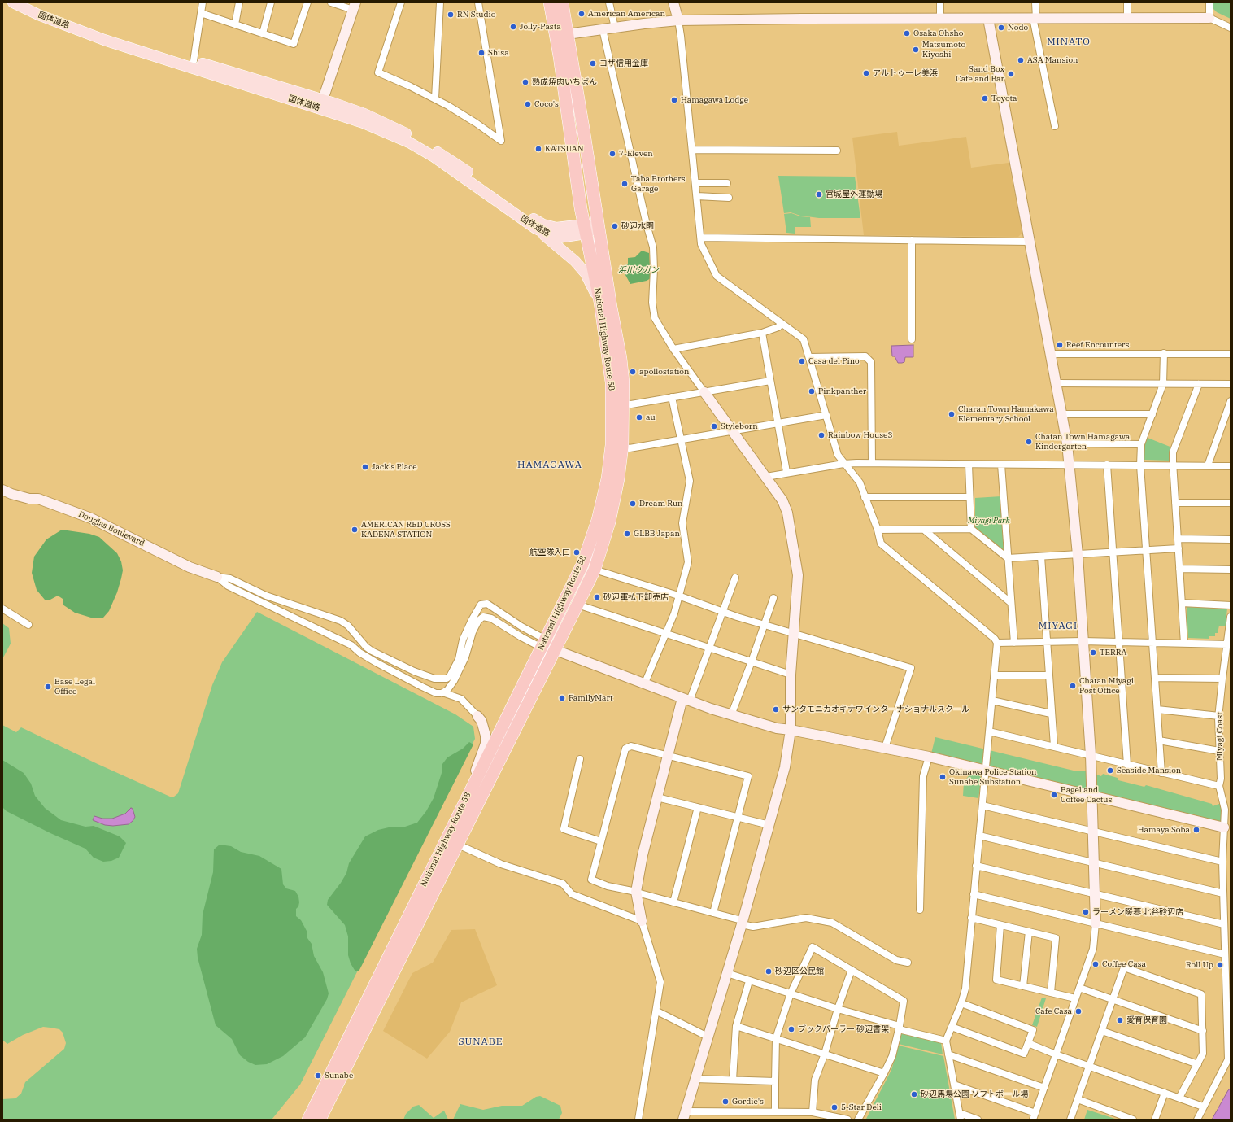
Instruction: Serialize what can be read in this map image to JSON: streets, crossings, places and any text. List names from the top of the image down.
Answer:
{
  "streets": {
    "highway": ["National Highway Route 58"],
    "main road": ["国体道路"],
    "street": ["Douglas Boulevard", "Miyagi Coast"]
  },
  "crossings": [
    ["国体道路", "National Highway Route 58"]
  ],
  "districts": [
    "MINATO",
    "HAMAGAWA",
    "MIYAGI",
    "SUNABE"
  ],
  "parks": ["浜川ウガン", "Miyagi Park"],
  "places": [
    "American American",
    "RN Studio",
    "Jolly-Pasta",
    "Nodo",
    "Osaka Ohsho",
    "Matsumoto Kiyoshi",
    "Shisa",
    "ASA Mansion",
    "コザ信用金庫",
    "アルトゥーレ美浜",
    "Sand Box Cafe and Bar",
    "熟成焼肉いちばん",
    "Toyota",
    "Hamagawa Lodge",
    "Coco's",
    "KATSUAN",
    "7-Eleven",
    "Taba Brothers Garage",
    "宮城屋外運動場",
    "砂辺水園",
    "Reef Encounters",
    "Casa del Pino",
    "apollostation",
    "Pinkpanther",
    "Charan Town Hamakawa Elementary School",
    "au",
    "Styleborn",
    "Rainbow House3",
    "Chatan Town Hamagawa Kindergarten",
    "Jack's Place",
    "Dream Run",
    "AMERICAN RED CROSS KADENA STATION",
    "GLBB Japan",
    "航空隊入口",
    "砂辺軍払下卸売店",
    "TERRA",
    "Chatan Miyagi Post Office",
    "Base Legal Office",
    "FamilyMart",
    "サンタモニカオキナワインターナショナルスクール",
    "Seaside Mansion",
    "Okinawa Police Station Sunabe Substation",
    "Bagel and Coffee Cactus",
    "Hamaya Soba",
    "ラーメン暖暮 北谷砂辺店",
    "Coffee Casa",
    "Roll Up",
    "砂辺区公民館",
    "Cafe Casa",
    "愛育保育園",
    "ブックパーラー 砂辺書架",
    "Sunabe",
    "砂辺馬場公園 ソフトボール場",
    "Gordie's",
    "5-Star Deli"
  ]
}
